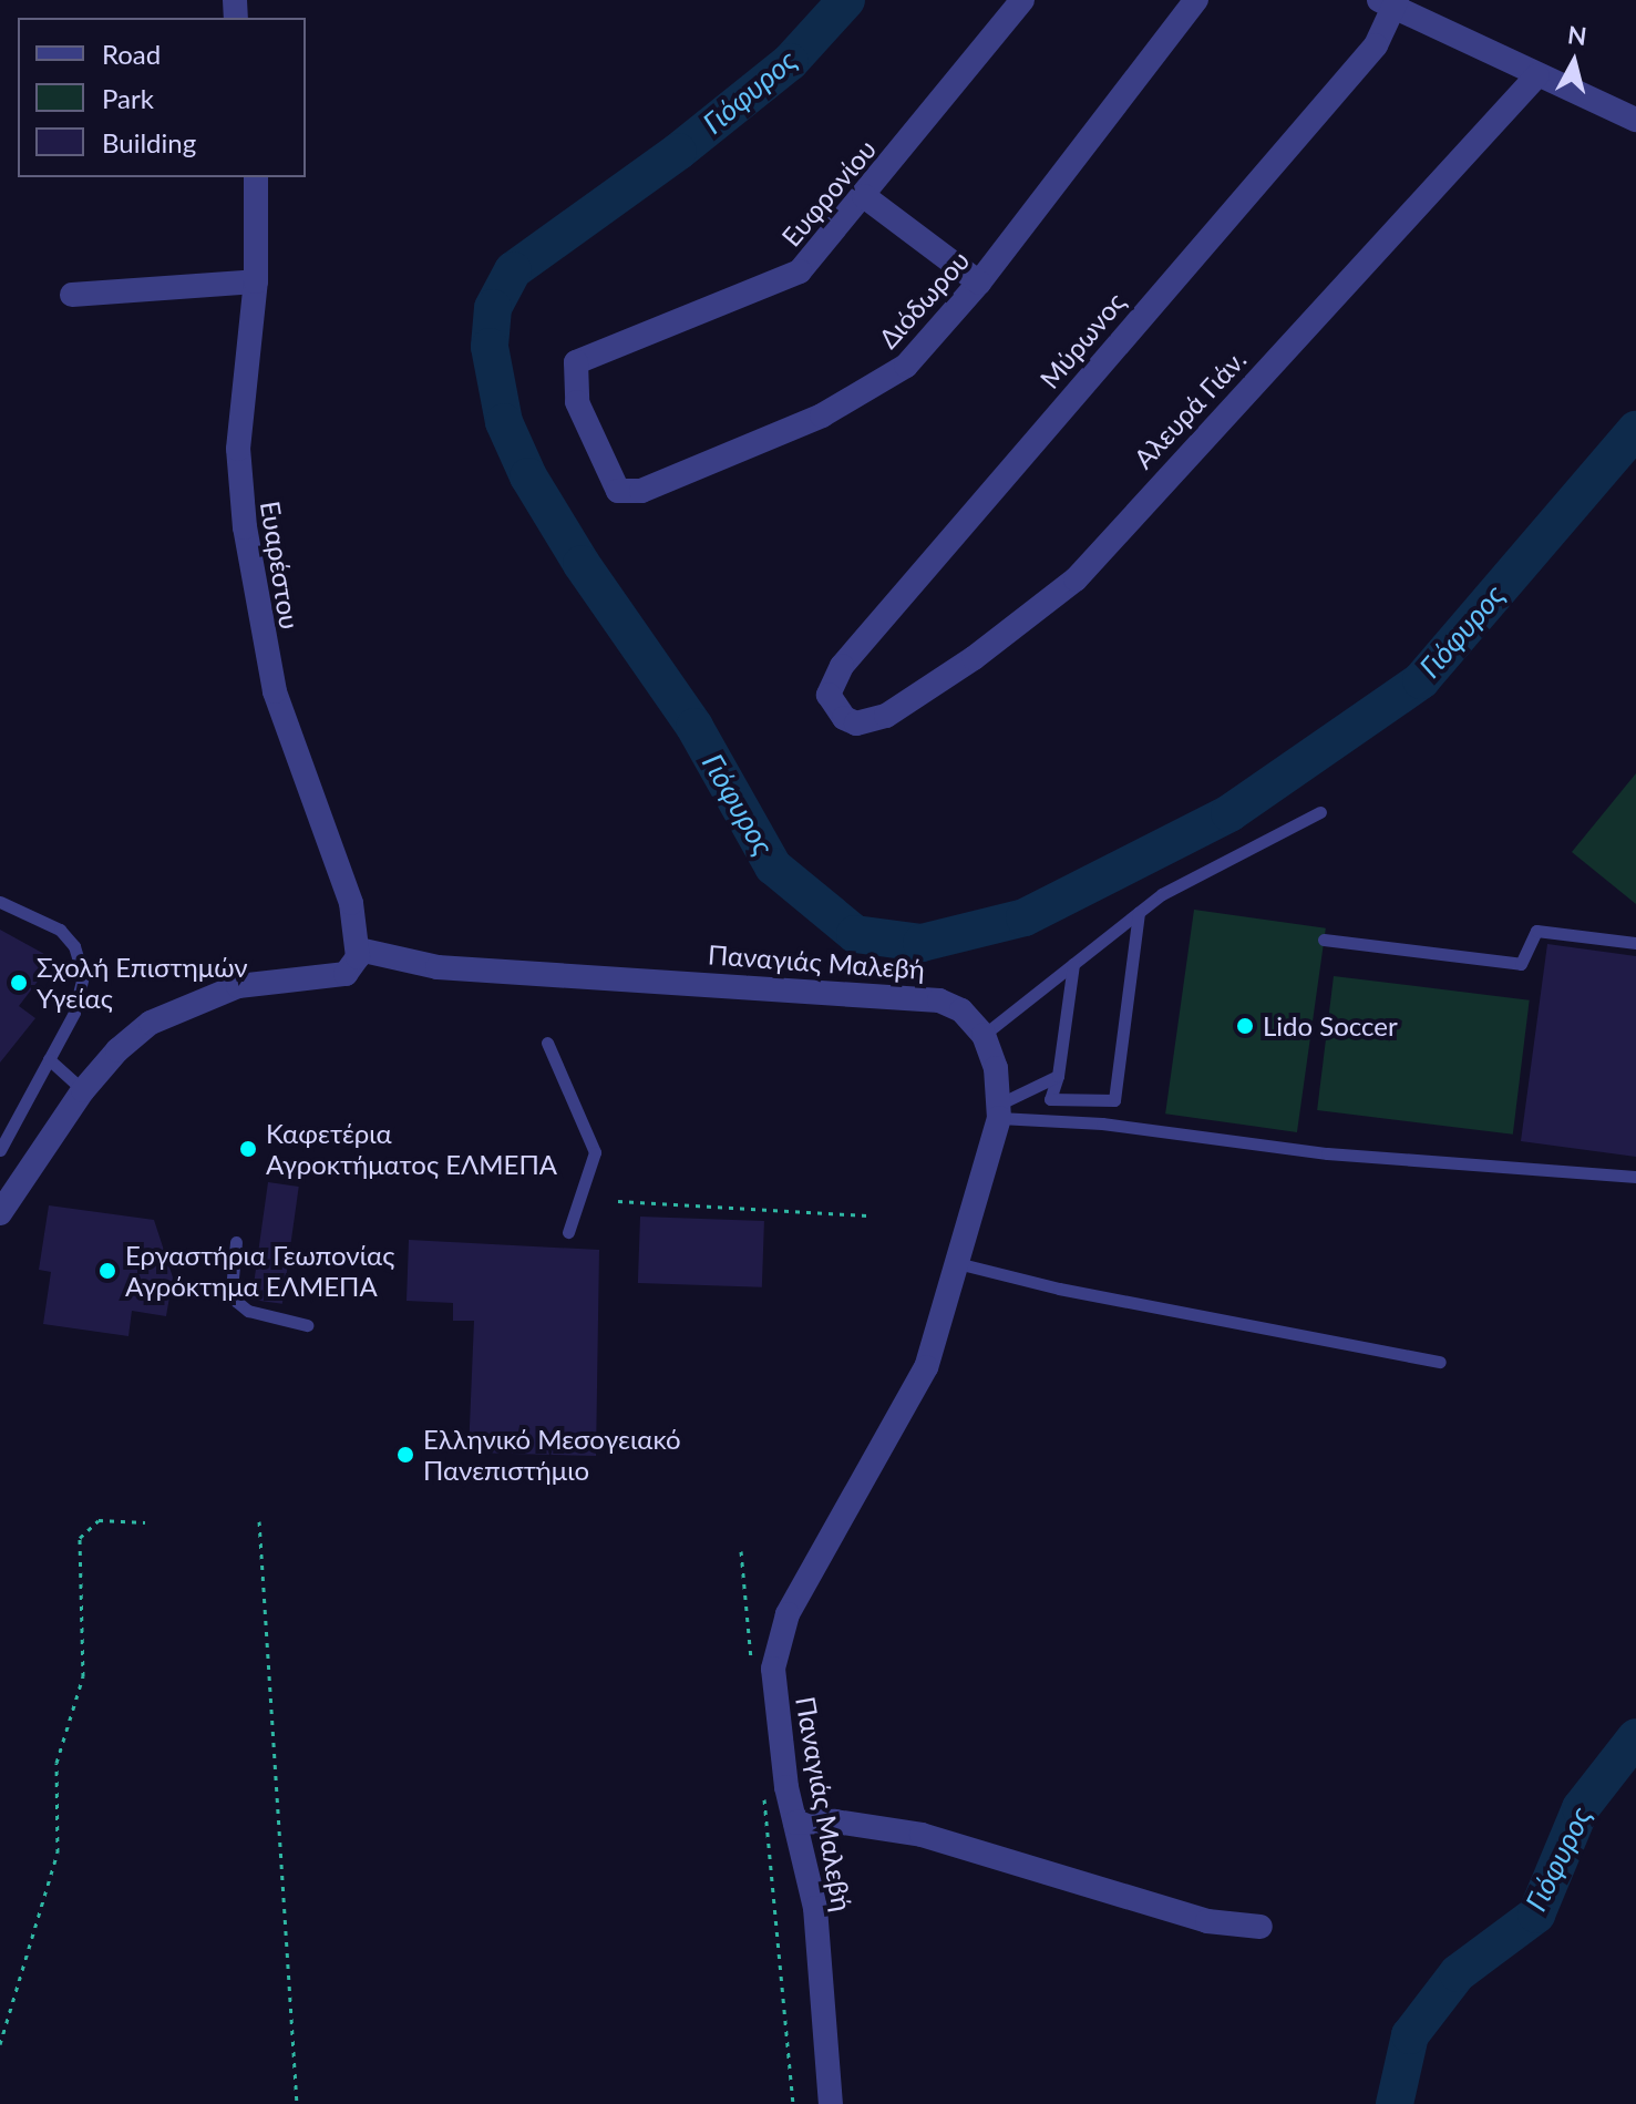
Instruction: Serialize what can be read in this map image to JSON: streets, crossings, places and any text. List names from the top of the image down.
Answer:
{
  "streets": {
    "street": [
      "Ευφρονίου",
      "Διόδωρου",
      "Μύρωνος",
      "Αλευρά Γιάν.",
      "Ευαρέστου",
      "Παναγιάς Μαλεβή"
    ]
  },
  "crossings": [
    ["Ευφρονίου", "Διόδωρου"],
    ["Μύρωνος", "Αλευρά Γιάν."],
    ["Ευαρέστου", "Παναγιάς Μαλεβή"]
  ],
  "water": ["Γιόφυρος"],
  "places": [
    "Σχολή Επιστημών Υγείας",
    "Lido Soccer",
    "Καφετέρια Αγροκτήματος ΕΛΜΕΠΑ",
    "Εργαστήρια Γεωπονίας Αγρόκτημα ΕΛΜΕΠΑ",
    "Ελληνικό Μεσογειακό Πανεπιστήμιο"
  ],
  "legend": ["Road", "Park", "Building"],
  "north": "top"
}
